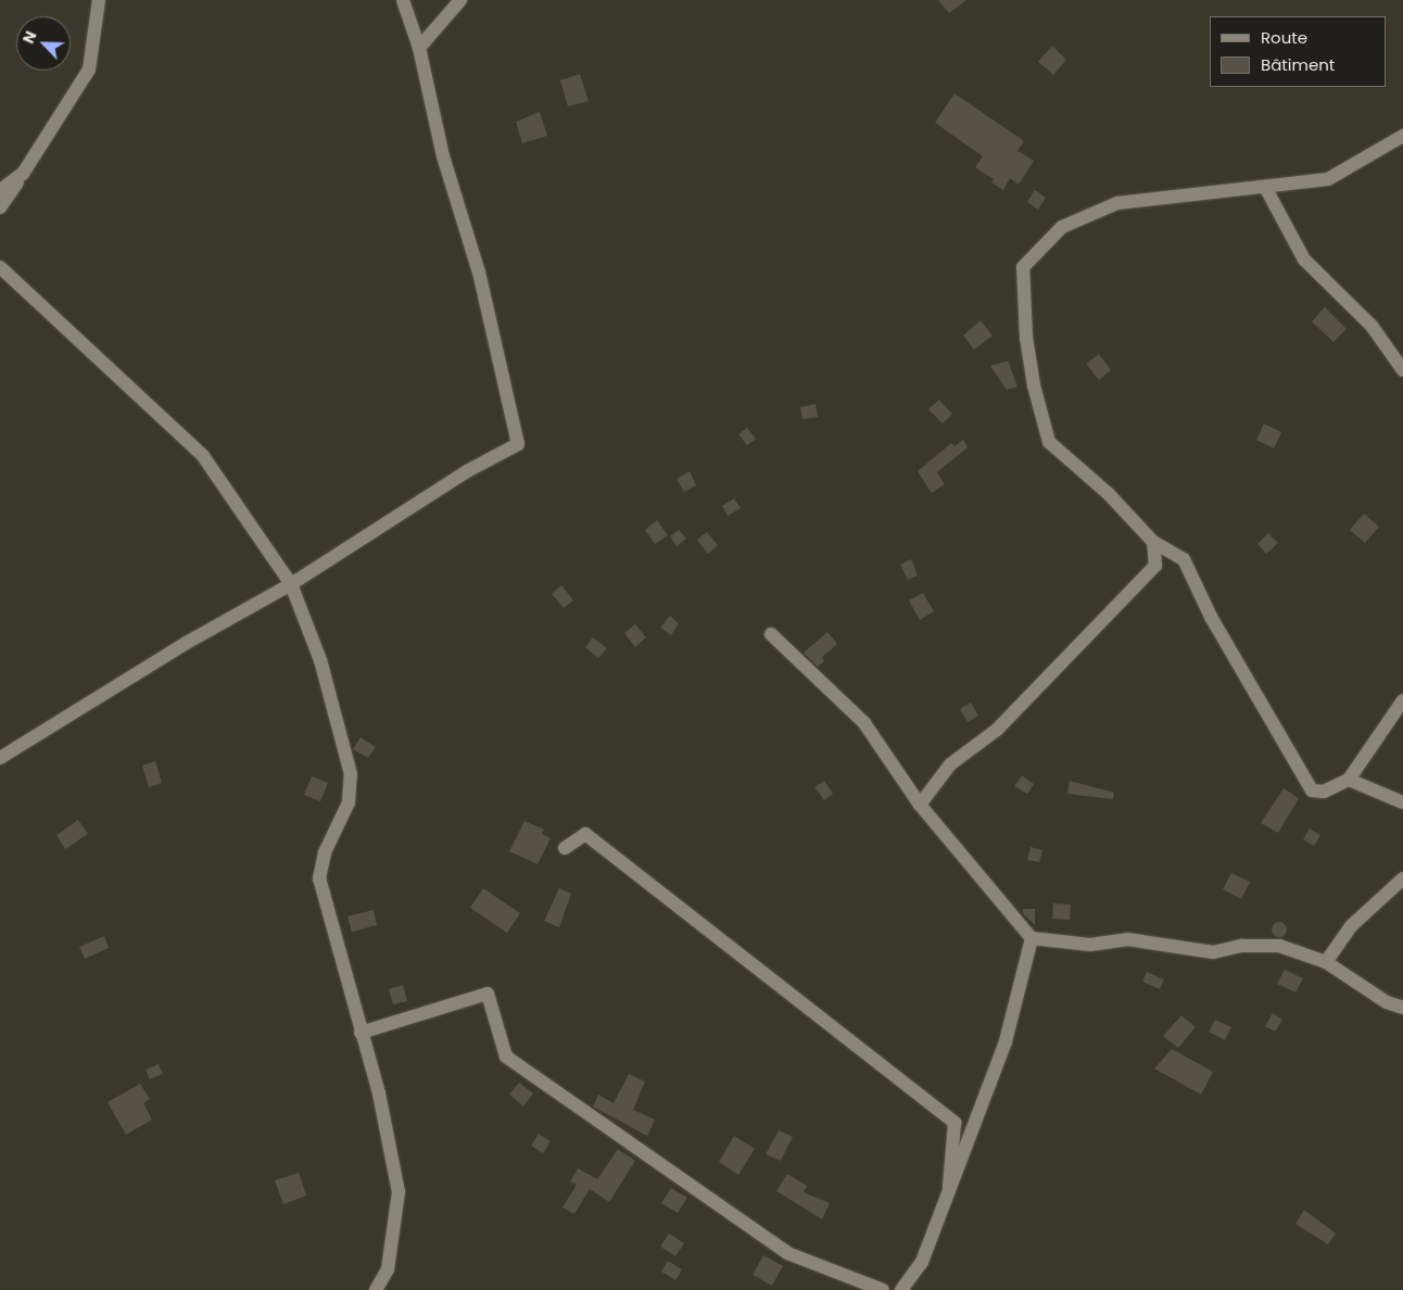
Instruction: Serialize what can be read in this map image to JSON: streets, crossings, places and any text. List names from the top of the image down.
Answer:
{
  "legend": ["Route", "Bâtiment"],
  "north": "top left"
}
